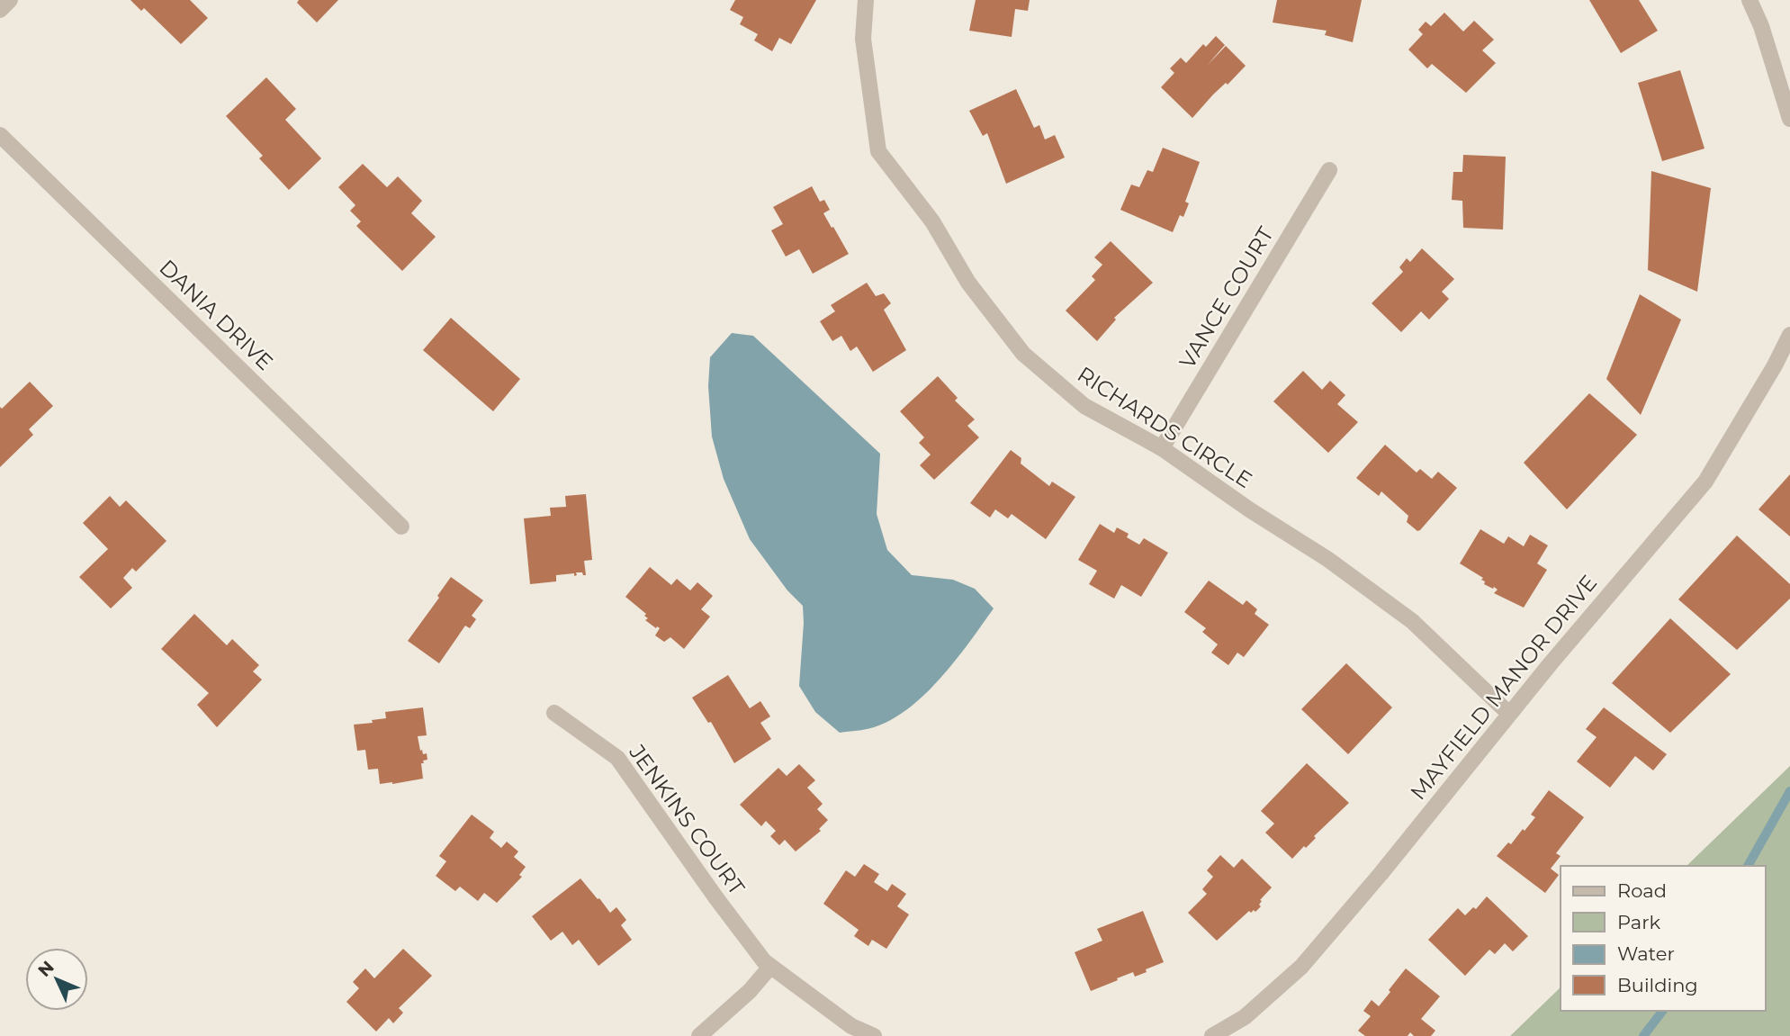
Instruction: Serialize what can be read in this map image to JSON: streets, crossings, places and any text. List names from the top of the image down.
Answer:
{
  "streets": {
    "street": [
      "VANCE COURT",
      "DANIA DRIVE",
      "RICHARDS CIRCLE",
      "MAYFIELD MANOR DRIVE",
      "JENKINS COURT"
    ]
  },
  "crossings": [
    ["VANCE COURT", "RICHARDS CIRCLE"],
    ["RICHARDS CIRCLE", "MAYFIELD MANOR DRIVE"]
  ],
  "legend": [
    "Road",
    "Park",
    "Water",
    "Building"
  ],
  "north": "top left"
}
